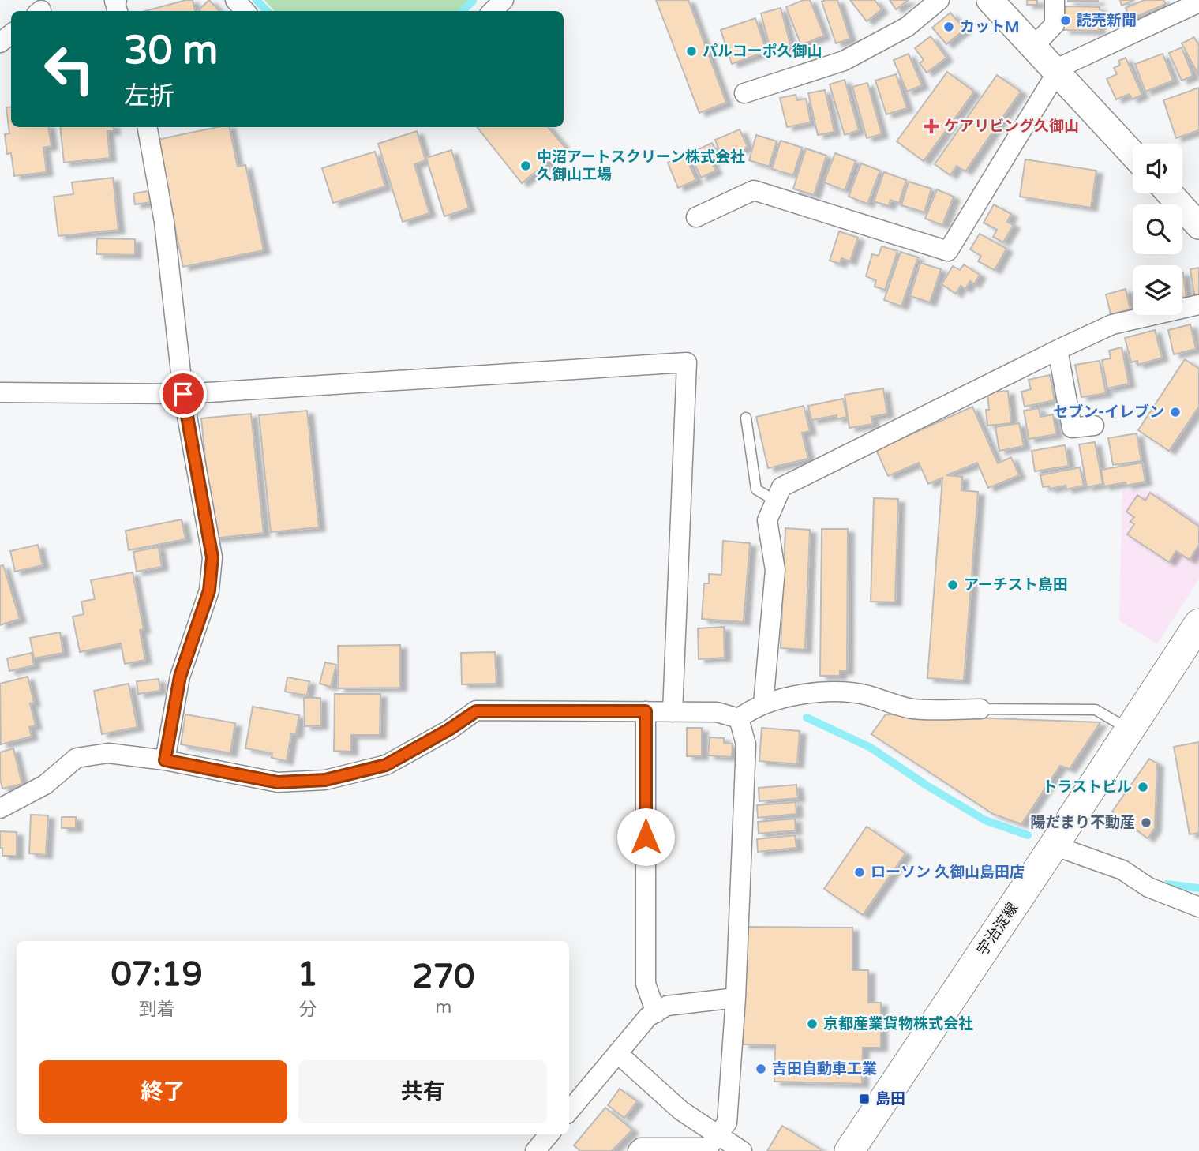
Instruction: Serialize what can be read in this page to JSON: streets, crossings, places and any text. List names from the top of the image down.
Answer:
{
  "streets": {
    "main road": ["宇治淀線"]
  },
  "places": {
    "other": [
      "読売新聞",
      "カットM",
      "パルコーポ久御山",
      "中沼アートスクリーン株式会社 久御山工場",
      "セブン-イレブン",
      "アーチスト島田",
      "トラストビル",
      "陽だまり不動産",
      "ローソン 久御山島田店",
      "京都産業貨物株式会社",
      "吉田自動車工業"
    ],
    "health": ["ケアリビング久御山"],
    "transit": ["島田"]
  },
  "page": {
    "turn": ["30 m", "左折"],
    "eta": [
      "07:19",
      "到着",
      "1",
      "分",
      "270",
      "m"
    ],
    "buttons": ["終了", "共有"]
  }
}
